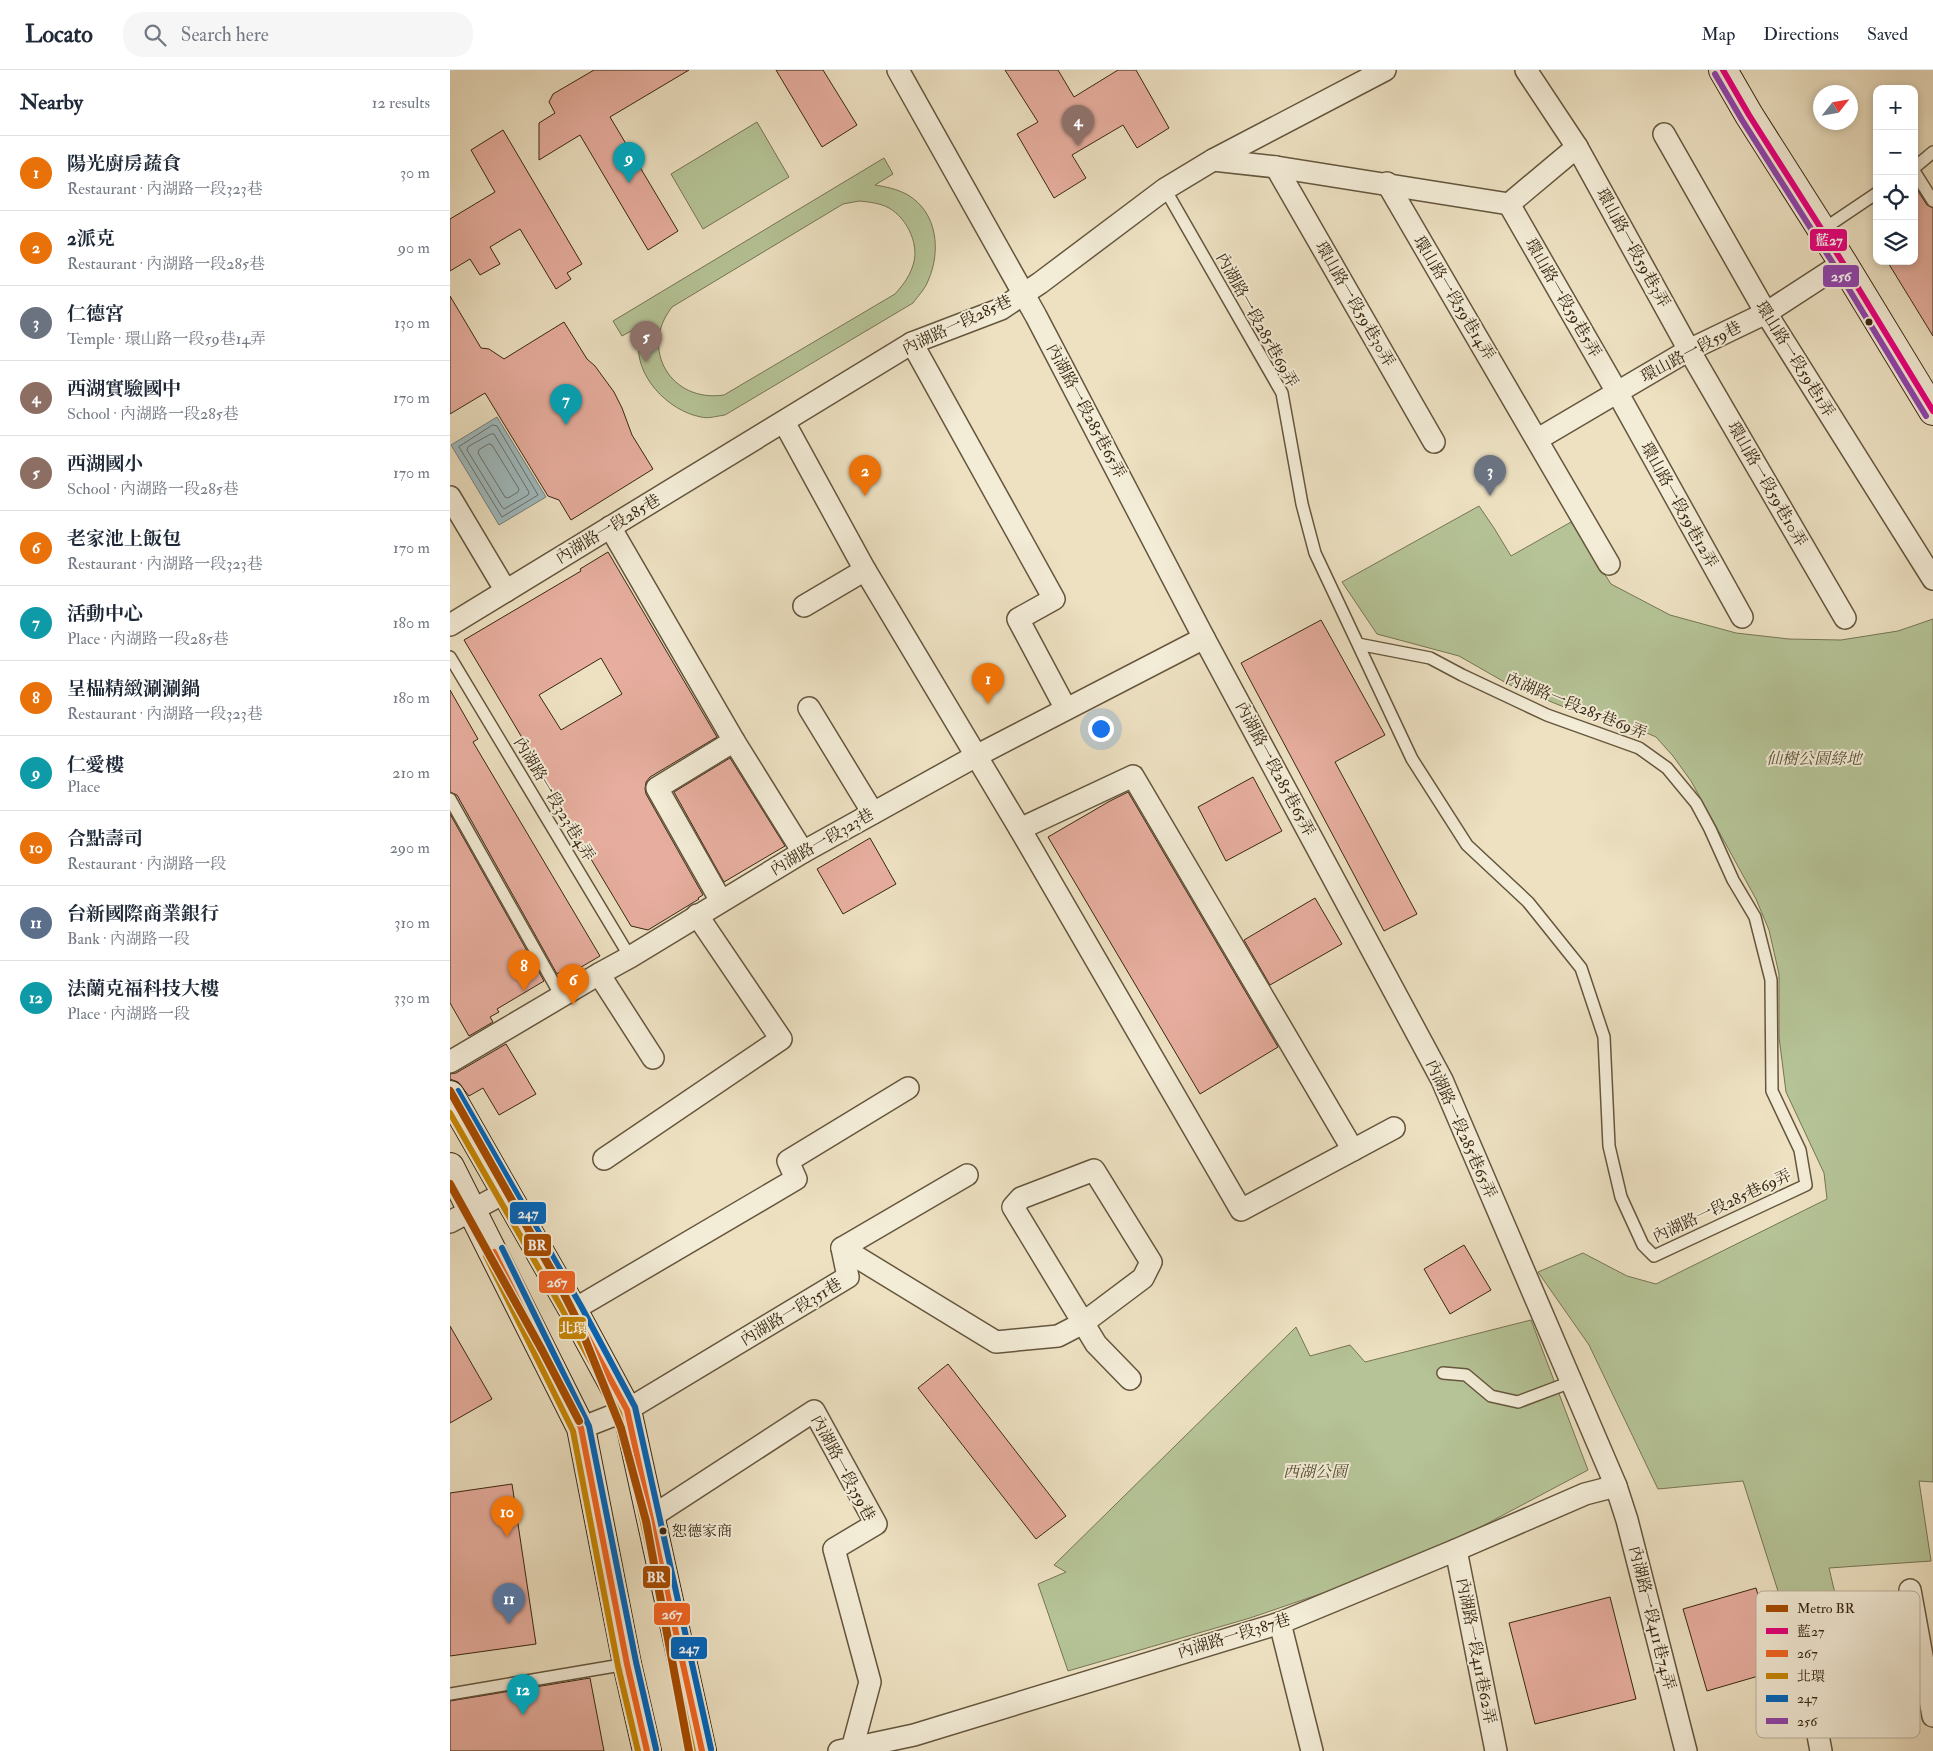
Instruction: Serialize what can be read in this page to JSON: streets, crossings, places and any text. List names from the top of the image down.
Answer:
{
  "streets": {
    "street": [
      "環山路一段59巷3弄",
      "環山路一段59巷14弄",
      "環山路一段59巷5弄",
      "環山路一段59巷30弄",
      "內湖路一段285巷",
      "環山路一段59巷",
      "環山路一段59巷1弄",
      "內湖路一段285巷65弄",
      "環山路一段59巷10弄",
      "環山路一段59巷12弄",
      "內湖路一段323巷",
      "內湖路一段351巷",
      "內湖路一段359巷",
      "內湖路一段411巷74弄",
      "內湖路一段387巷",
      "內湖路一段411巷62弄"
    ],
    "lane": ["內湖路一段285巷69弄", "內湖路一段323巷4弄"]
  },
  "crossings": [
    ["環山路一段59巷3弄", "環山路一段59巷"],
    ["環山路一段59巷3弄", "環山路一段59巷10弄"],
    ["環山路一段59巷14弄", "環山路一段59巷"],
    ["環山路一段59巷5弄", "環山路一段59巷"],
    ["環山路一段59巷5弄", "環山路一段59巷12弄"],
    ["內湖路一段285巷69弄", "內湖路一段285巷"],
    ["內湖路一段285巷", "內湖路一段285巷65弄"],
    ["環山路一段59巷", "環山路一段59巷1弄"],
    ["環山路一段59巷", "環山路一段59巷10弄"],
    ["環山路一段59巷", "環山路一段59巷12弄"],
    ["內湖路一段285巷65弄", "內湖路一段323巷"],
    ["內湖路一段285巷65弄", "內湖路一段411巷74弄"],
    ["內湖路一段285巷65弄", "內湖路一段387巷"],
    ["內湖路一段323巷4弄", "內湖路一段323巷"],
    ["內湖路一段359巷", "內湖路一段387巷"],
    ["內湖路一段411巷74弄", "內湖路一段387巷"],
    ["內湖路一段387巷", "內湖路一段411巷62弄"]
  ],
  "parks": ["仙樹公園綠地", "西湖公園"],
  "places": ["恕德家商"],
  "lines": [
    "transit line 藍27",
    "transit line 256",
    "metro line BR",
    "transit line 247",
    "transit line 267",
    "transit line 北環"
  ],
  "legend": [
    "Metro BR",
    "藍27",
    "267",
    "北環",
    "247",
    "256"
  ],
  "north": "top right",
  "page": {
    "header": "Locato",
    "search": "Search here",
    "nav": ["Map", "Directions", "Saved"],
    "heading": ["Nearby", "12 results"],
    "map_buttons": ["+", "−"],
    "pins": [
      "4",
      "9",
      "5",
      "7",
      "2",
      "3",
      "1",
      "8",
      "6",
      "10",
      "11",
      "12"
    ],
    "list": [
      {
        "mark": "1",
        "name": "陽光廚房蔬食",
        "note": "Restaurant · 內湖路一段323巷",
        "value": "30 m"
      },
      {
        "mark": "2",
        "name": "2派克",
        "note": "Restaurant · 內湖路一段285巷",
        "value": "90 m"
      },
      {
        "mark": "3",
        "name": "仁德宮",
        "note": "Temple · 環山路一段59巷14弄",
        "value": "130 m"
      },
      {
        "mark": "4",
        "name": "西湖實驗國中",
        "note": "School · 內湖路一段285巷",
        "value": "170 m"
      },
      {
        "mark": "5",
        "name": "西湖國小",
        "note": "School · 內湖路一段285巷",
        "value": "170 m"
      },
      {
        "mark": "6",
        "name": "老家池上飯包",
        "note": "Restaurant · 內湖路一段323巷",
        "value": "170 m"
      },
      {
        "mark": "7",
        "name": "活動中心",
        "note": "Place · 內湖路一段285巷",
        "value": "180 m"
      },
      {
        "mark": "8",
        "name": "呈榀精緻涮涮鍋",
        "note": "Restaurant · 內湖路一段323巷",
        "value": "180 m"
      },
      {
        "mark": "9",
        "name": "仁愛樓",
        "note": "Place",
        "value": "210 m"
      },
      {
        "mark": "10",
        "name": "合點壽司",
        "note": "Restaurant · 內湖路一段",
        "value": "290 m"
      },
      {
        "mark": "11",
        "name": "台新國際商業銀行",
        "note": "Bank · 內湖路一段",
        "value": "310 m"
      },
      {
        "mark": "12",
        "name": "法蘭克福科技大樓",
        "note": "Place · 內湖路一段",
        "value": "330 m"
      }
    ]
  }
}
